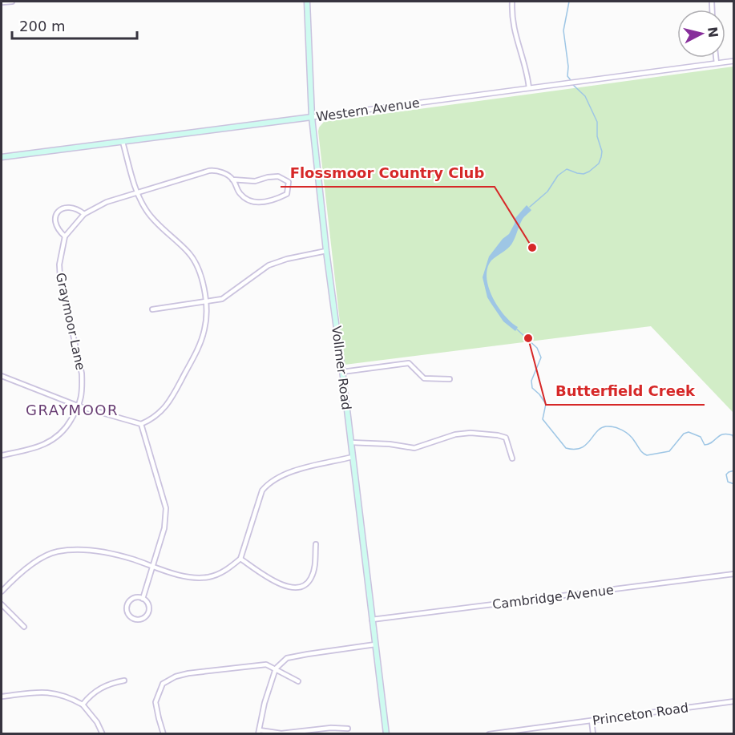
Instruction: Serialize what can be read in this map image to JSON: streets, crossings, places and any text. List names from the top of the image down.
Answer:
{
  "streets": {
    "main road": ["Western Avenue", "Vollmer Road"],
    "street": ["Graymoor Lane", "Cambridge Avenue", "Princeton Road"]
  },
  "crossings": [
    ["Western Avenue", "Vollmer Road"],
    ["Vollmer Road", "Cambridge Avenue"]
  ],
  "districts": ["GRAYMOOR"],
  "places": ["Flossmoor Country Club", "Butterfield Creek"],
  "scale_bar": "200 m",
  "north": "right"
}
